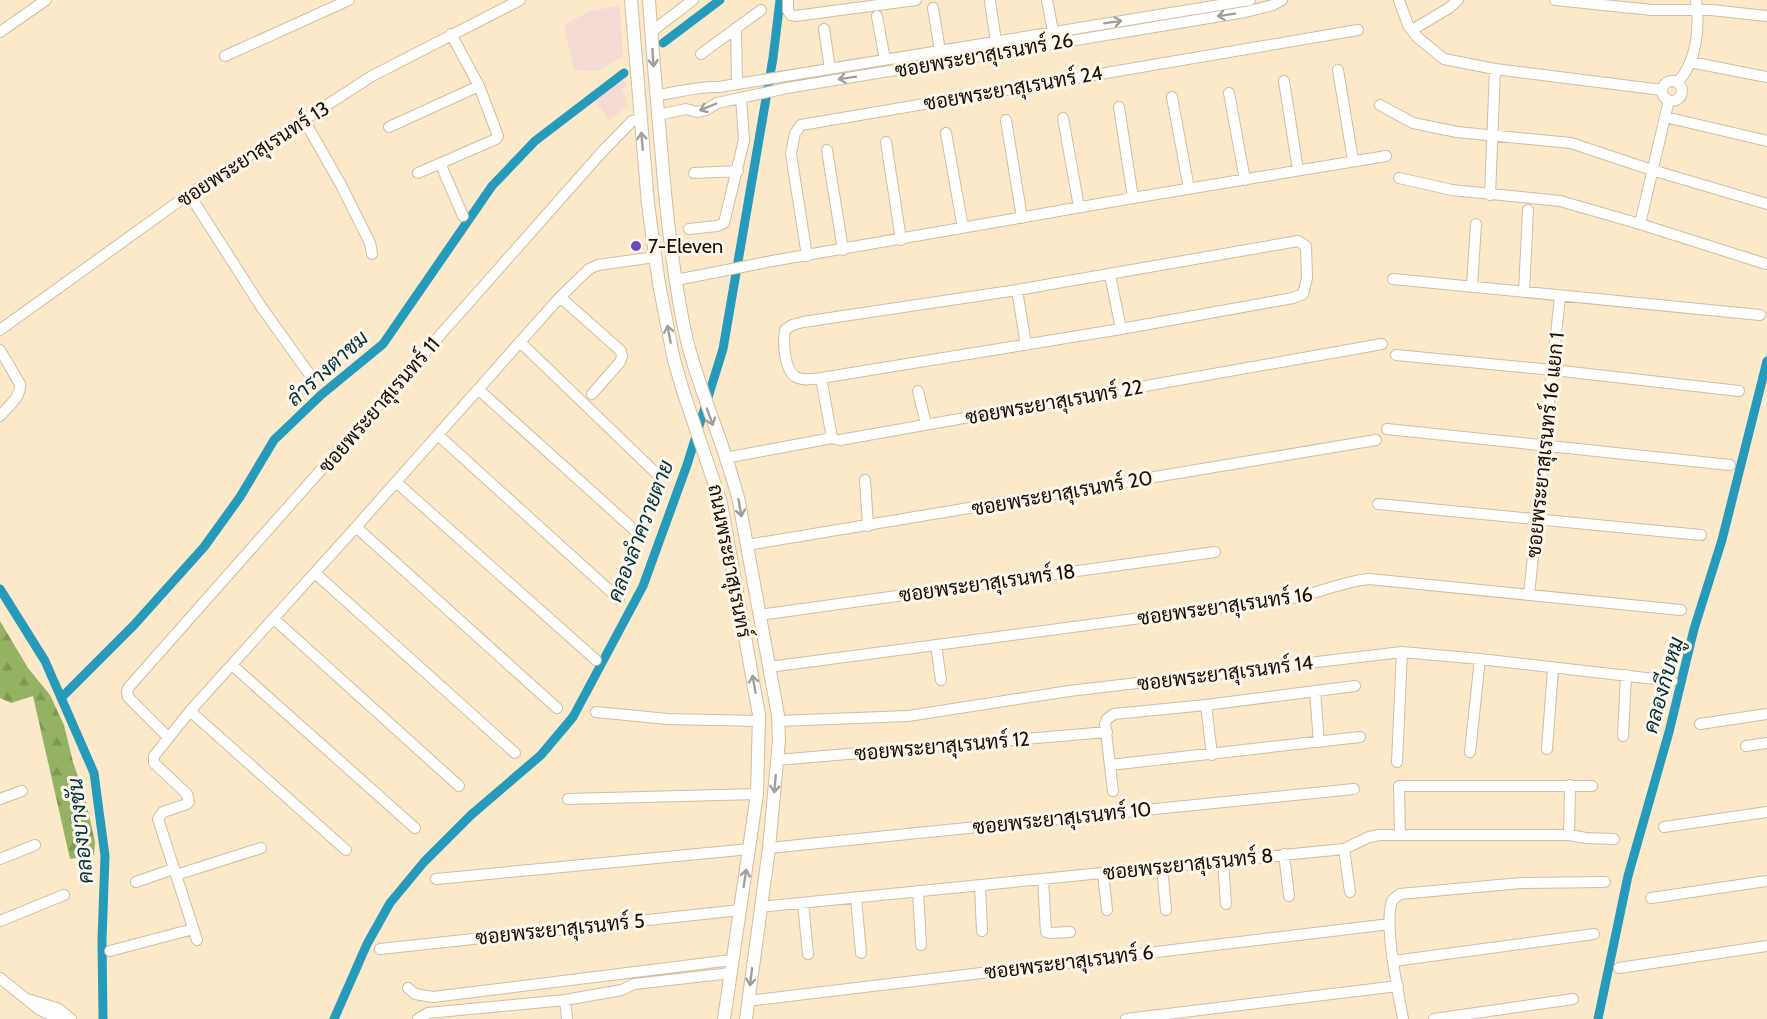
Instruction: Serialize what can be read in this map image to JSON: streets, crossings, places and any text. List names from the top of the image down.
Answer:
{
  "streets": {
    "street": [
      "ซอยพระยาสุเรนทร์ 26",
      "ซอยพระยาสุเรนทร์ 24",
      "ซอยพระยาสุเรนทร์ 13",
      "ซอยพระยาสุเรนทร์ 22",
      "ซอยพระยาสุเรนทร์ 11",
      "ซอยพระยาสุเรนทร์ 16 แยก 1",
      "ซอยพระยาสุเรนทร์ 20",
      "ถนนพระยาสุเรนทร์",
      "ซอยพระยาสุเรนทร์ 18",
      "ซอยพระยาสุเรนทร์ 16",
      "ซอยพระยาสุเรนทร์ 14",
      "ซอยพระยาสุเรนทร์ 12",
      "ซอยพระยาสุเรนทร์ 10",
      "ซอยพระยาสุเรนทร์ 8",
      "ซอยพระยาสุเรนทร์ 5",
      "ซอยพระยาสุเรนทร์ 6"
    ]
  },
  "crossings": [
    ["ซอยพระยาสุเรนทร์ 26", "ถนนพระยาสุเรนทร์"],
    ["ซอยพระยาสุเรนทร์ 22", "ถนนพระยาสุเรนทร์"],
    ["ซอยพระยาสุเรนทร์ 11", "ถนนพระยาสุเรนทร์"],
    ["ซอยพระยาสุเรนทร์ 16 แยก 1", "ซอยพระยาสุเรนทร์ 16"],
    ["ซอยพระยาสุเรนทร์ 20", "ถนนพระยาสุเรนทร์"],
    ["ถนนพระยาสุเรนทร์", "ซอยพระยาสุเรนทร์ 18"],
    ["ถนนพระยาสุเรนทร์", "ซอยพระยาสุเรนทร์ 16"],
    ["ถนนพระยาสุเรนทร์", "ซอยพระยาสุเรนทร์ 14"],
    ["ถนนพระยาสุเรนทร์", "ซอยพระยาสุเรนทร์ 12"],
    ["ถนนพระยาสุเรนทร์", "ซอยพระยาสุเรนทร์ 10"],
    ["ถนนพระยาสุเรนทร์", "ซอยพระยาสุเรนทร์ 8"],
    ["ถนนพระยาสุเรนทร์", "ซอยพระยาสุเรนทร์ 5"],
    ["ถนนพระยาสุเรนทร์", "ซอยพระยาสุเรนทร์ 6"]
  ],
  "water": [
    "ลำรางตาชม",
    "คลองลำควายตาย",
    "คลองกีบหมู",
    "คลองบางชัน"
  ],
  "places": ["7-Eleven"]
}
